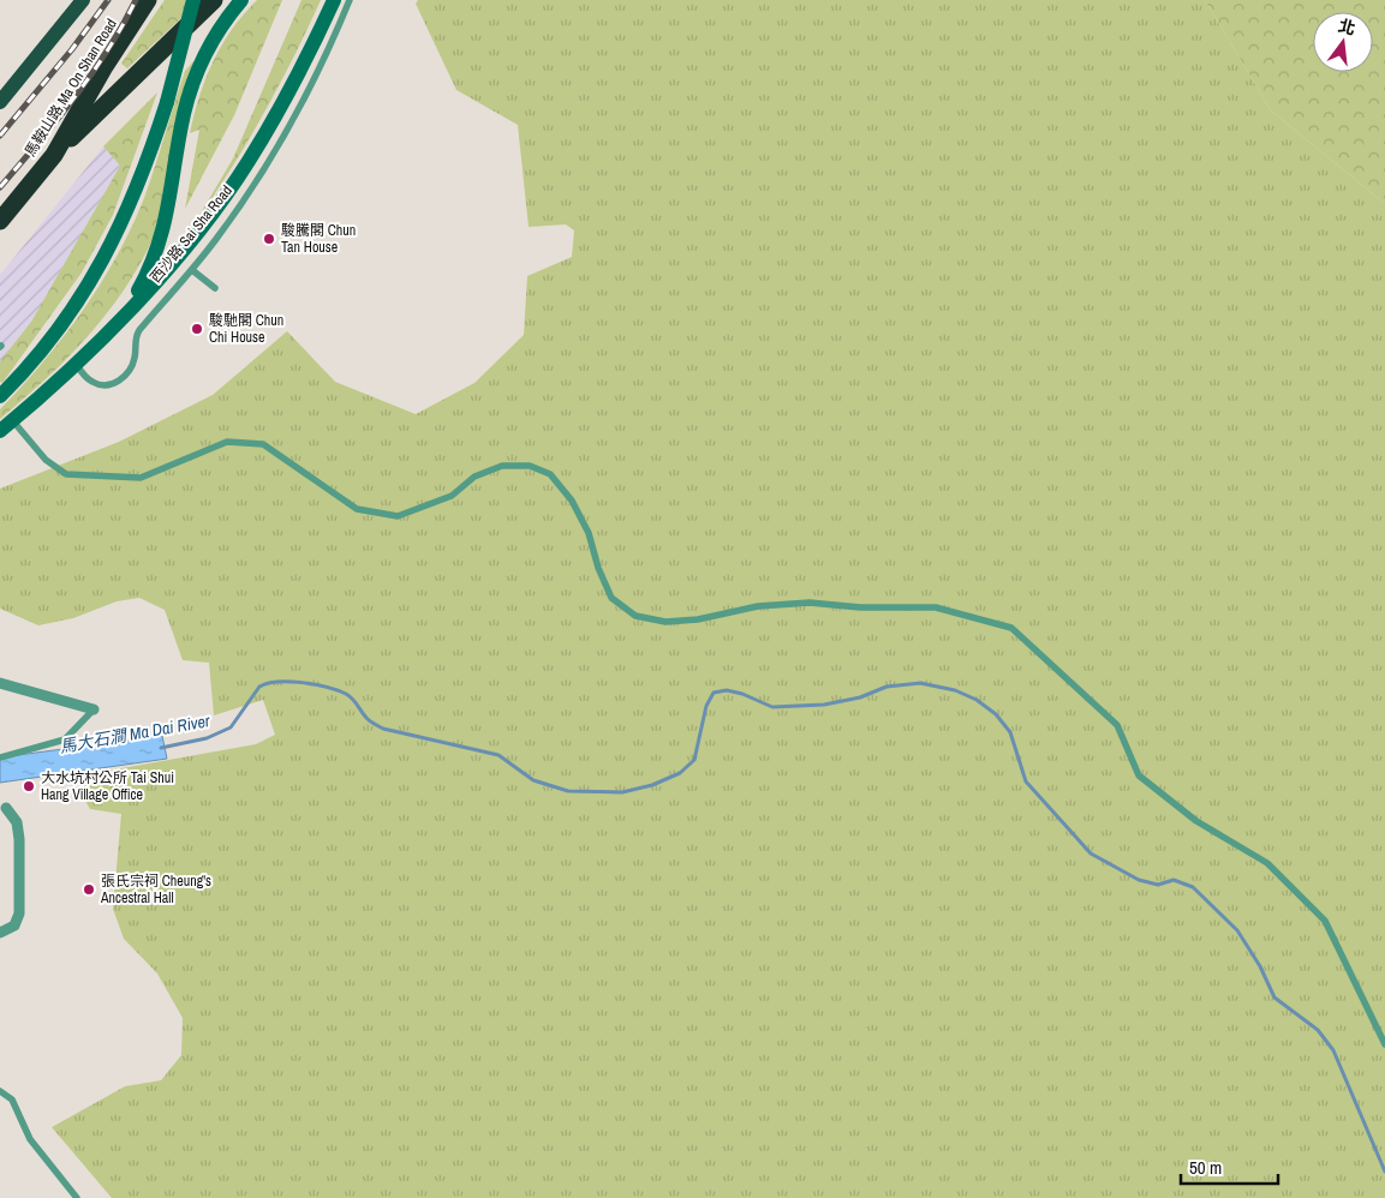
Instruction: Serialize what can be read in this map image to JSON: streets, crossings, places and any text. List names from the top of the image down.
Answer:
{
  "streets": {
    "highway": ["馬鞍山路 Ma On Shan Road"],
    "main road": ["西沙路 Sai Sha Road"]
  },
  "water": ["馬大石澗 Ma Dai River"],
  "places": [
    "駿騰閣 Chun Tan House",
    "駿馳閣 Chun Chi House",
    "大水坑村公所 Tai Shui Hang Village Office",
    "張氏宗祠 Cheung's Ancestral Hall"
  ],
  "scale_bar": "50 m",
  "north": "top"
}
